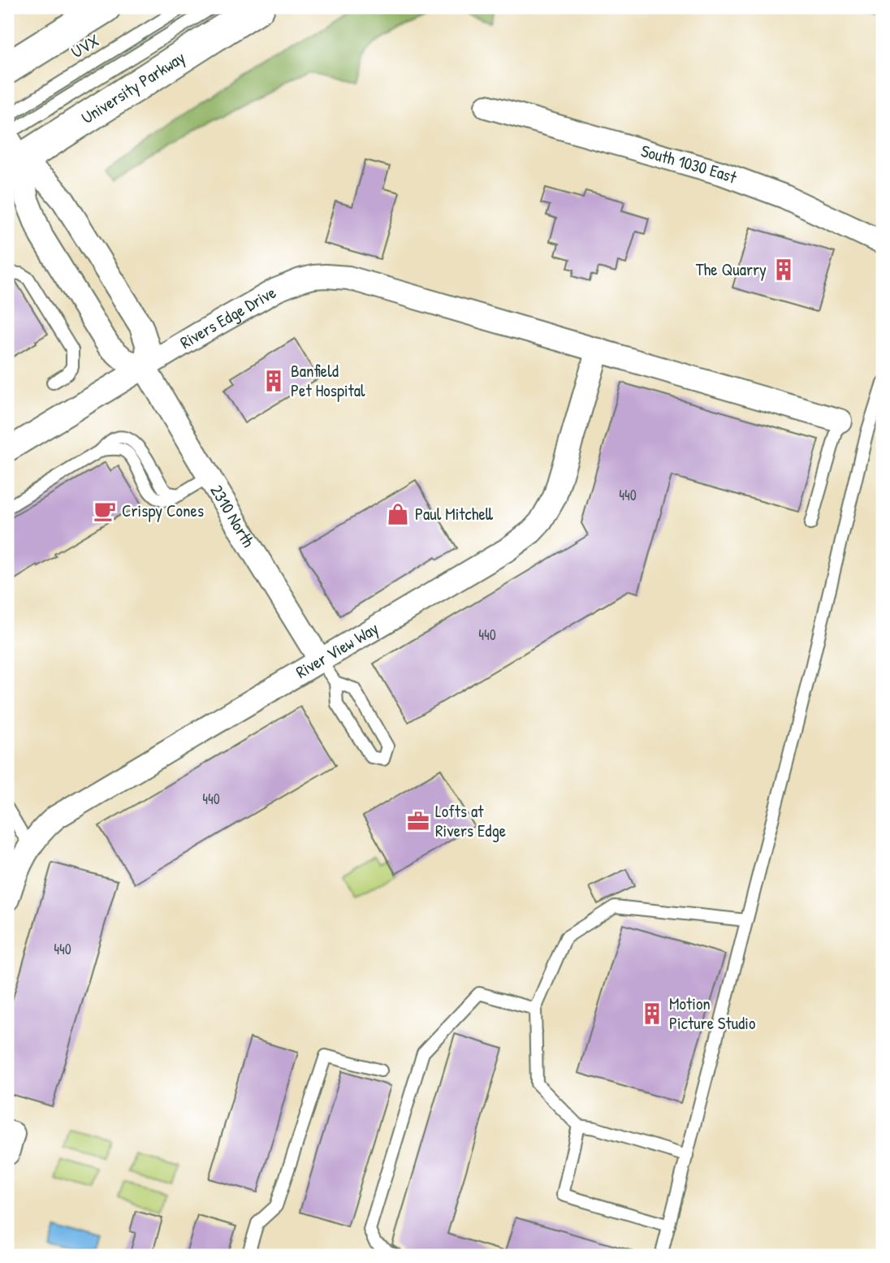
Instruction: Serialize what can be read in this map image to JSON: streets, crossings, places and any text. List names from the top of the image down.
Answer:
{
  "streets": {
    "main road": ["University Parkway"],
    "street": [
      "South 1030 East",
      "Rivers Edge Drive",
      "2310 North",
      "River View Way"
    ],
    "lane": ["UVX"]
  },
  "crossings": [
    ["Rivers Edge Drive", "2310 North"],
    ["Rivers Edge Drive", "River View Way"],
    ["2310 North", "River View Way"]
  ],
  "places": {
    "building": ["The Quarry", "Banfield Pet Hospital", "Motion Picture Studio"],
    "cafe": ["Crispy Cones"],
    "shop": ["Paul Mitchell"],
    "office": ["Lofts at Rivers Edge"]
  },
  "house_numbers": [
    "440",
    "440",
    "440",
    "440"
  ]
}
